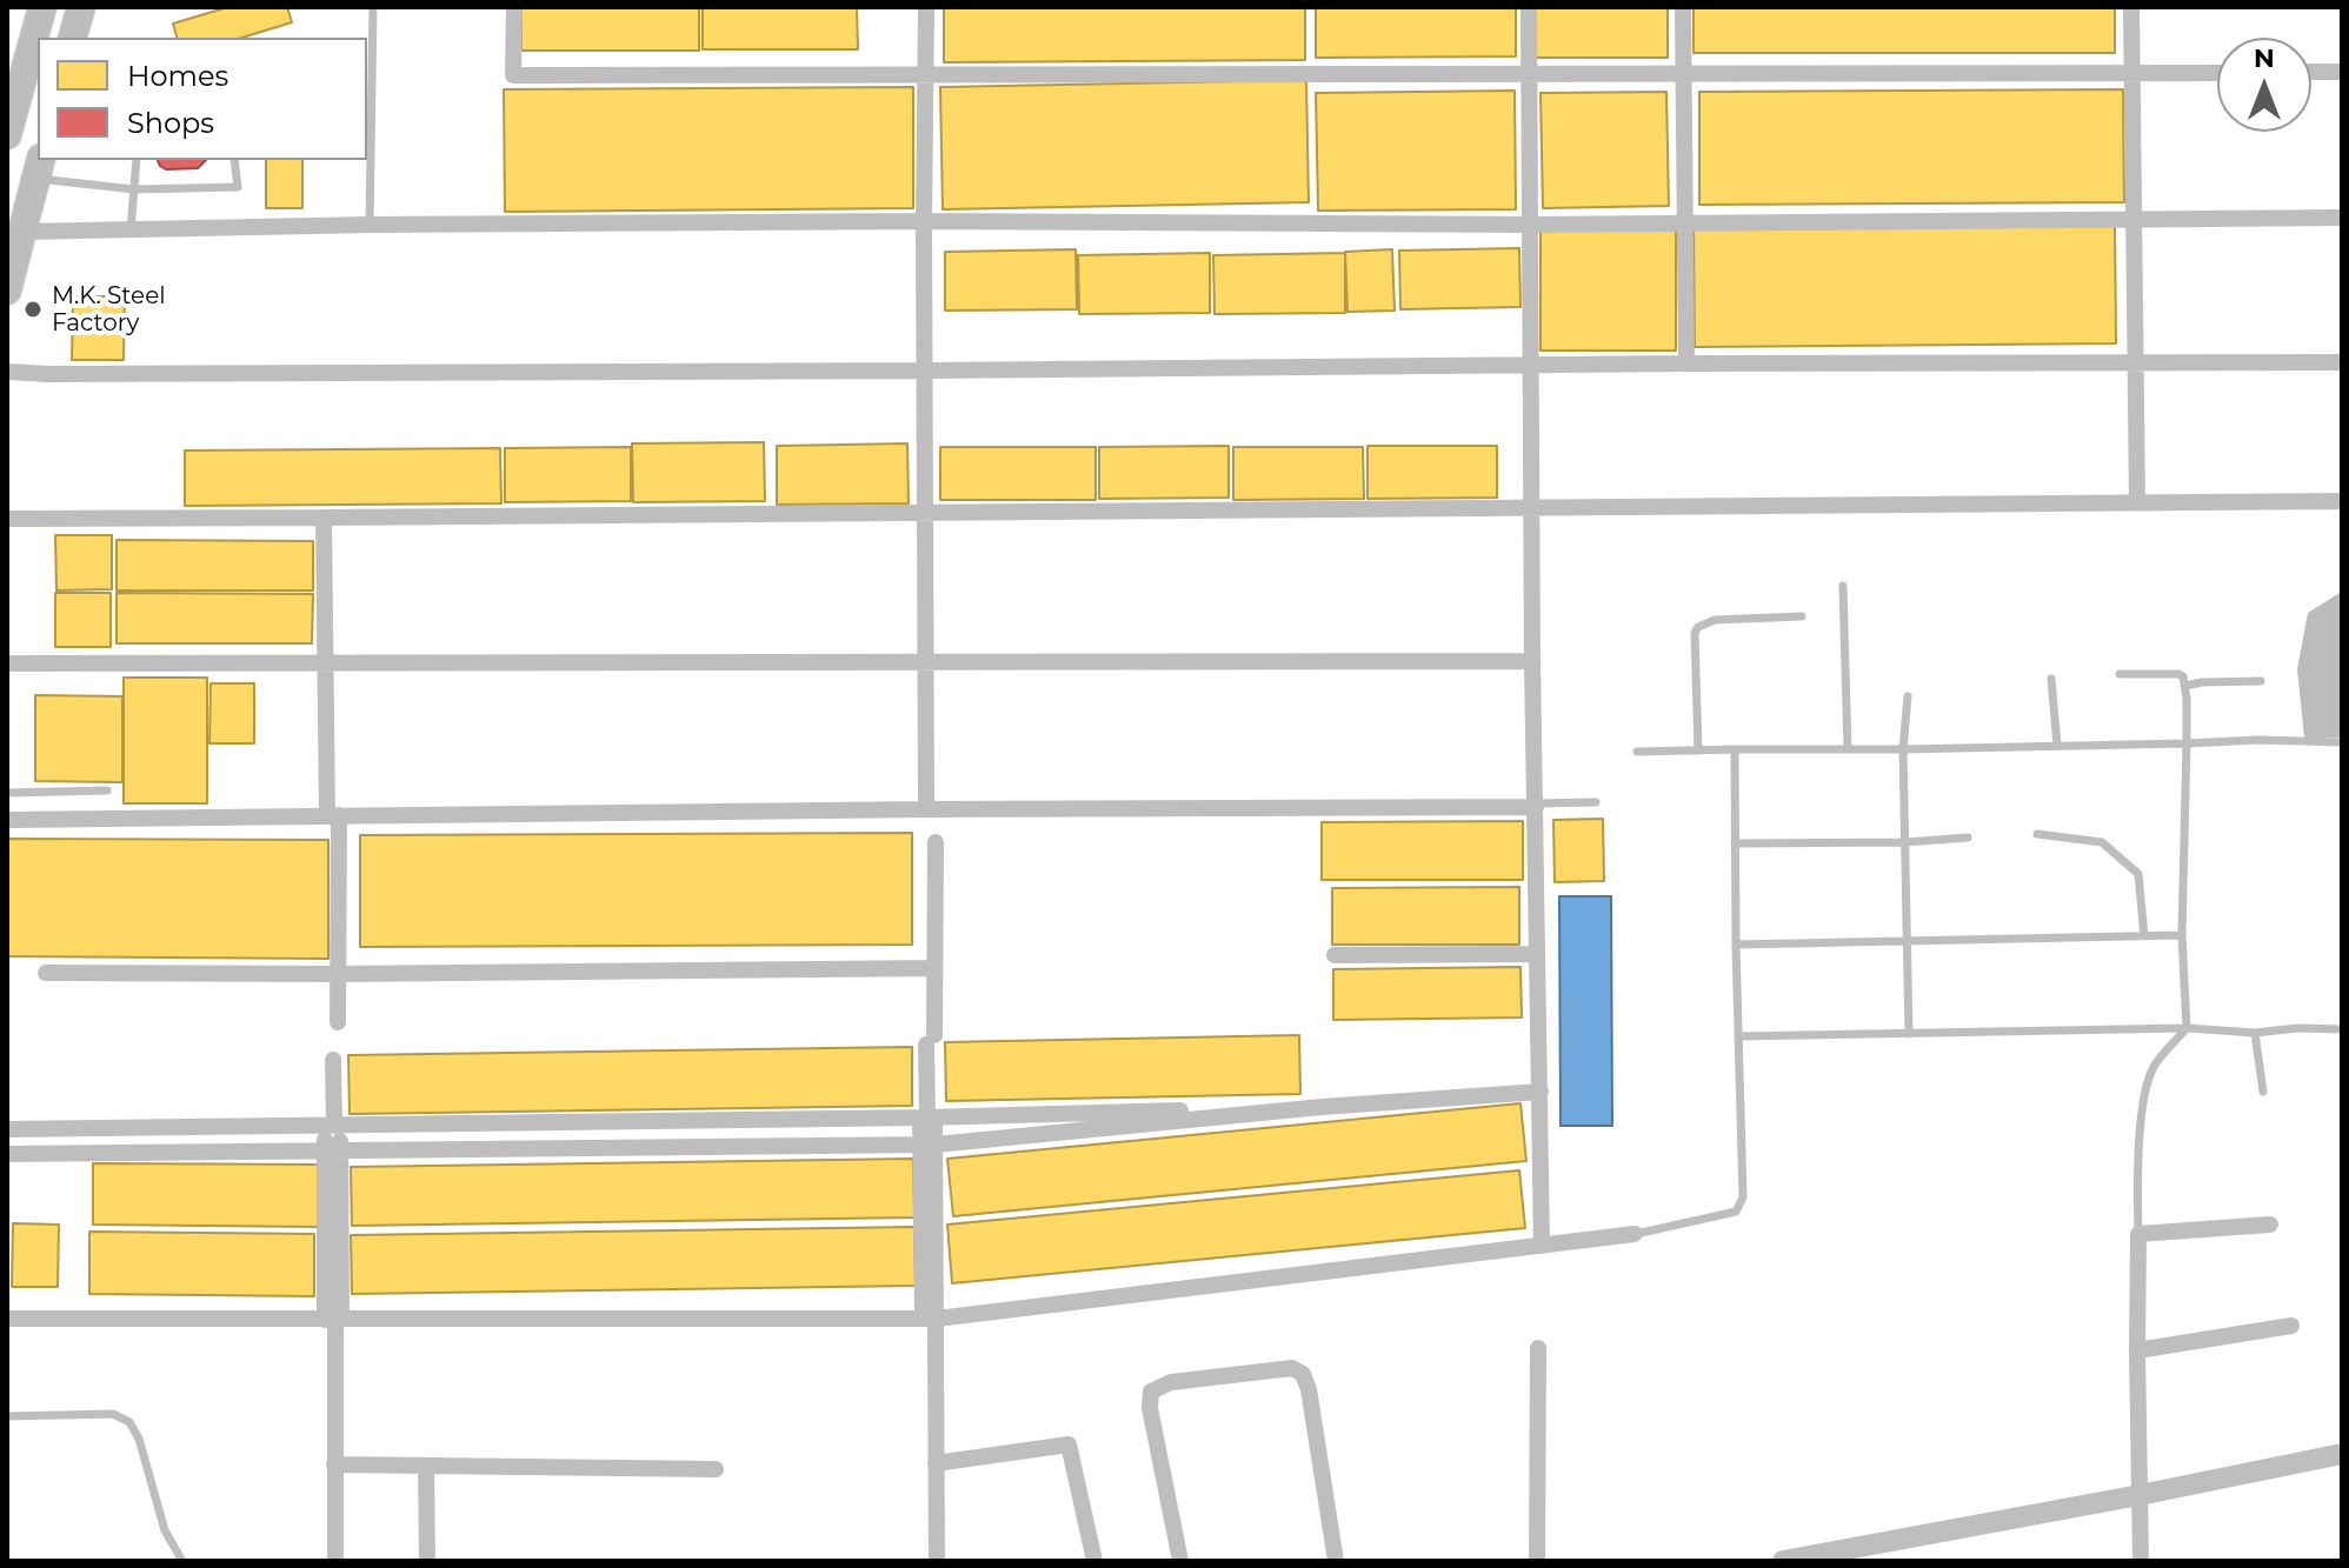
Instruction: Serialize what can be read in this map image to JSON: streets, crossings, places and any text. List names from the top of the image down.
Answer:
{
  "places": ["M.K. Steel Factory"],
  "legend": ["Homes", "Shops"],
  "north": "top"
}
